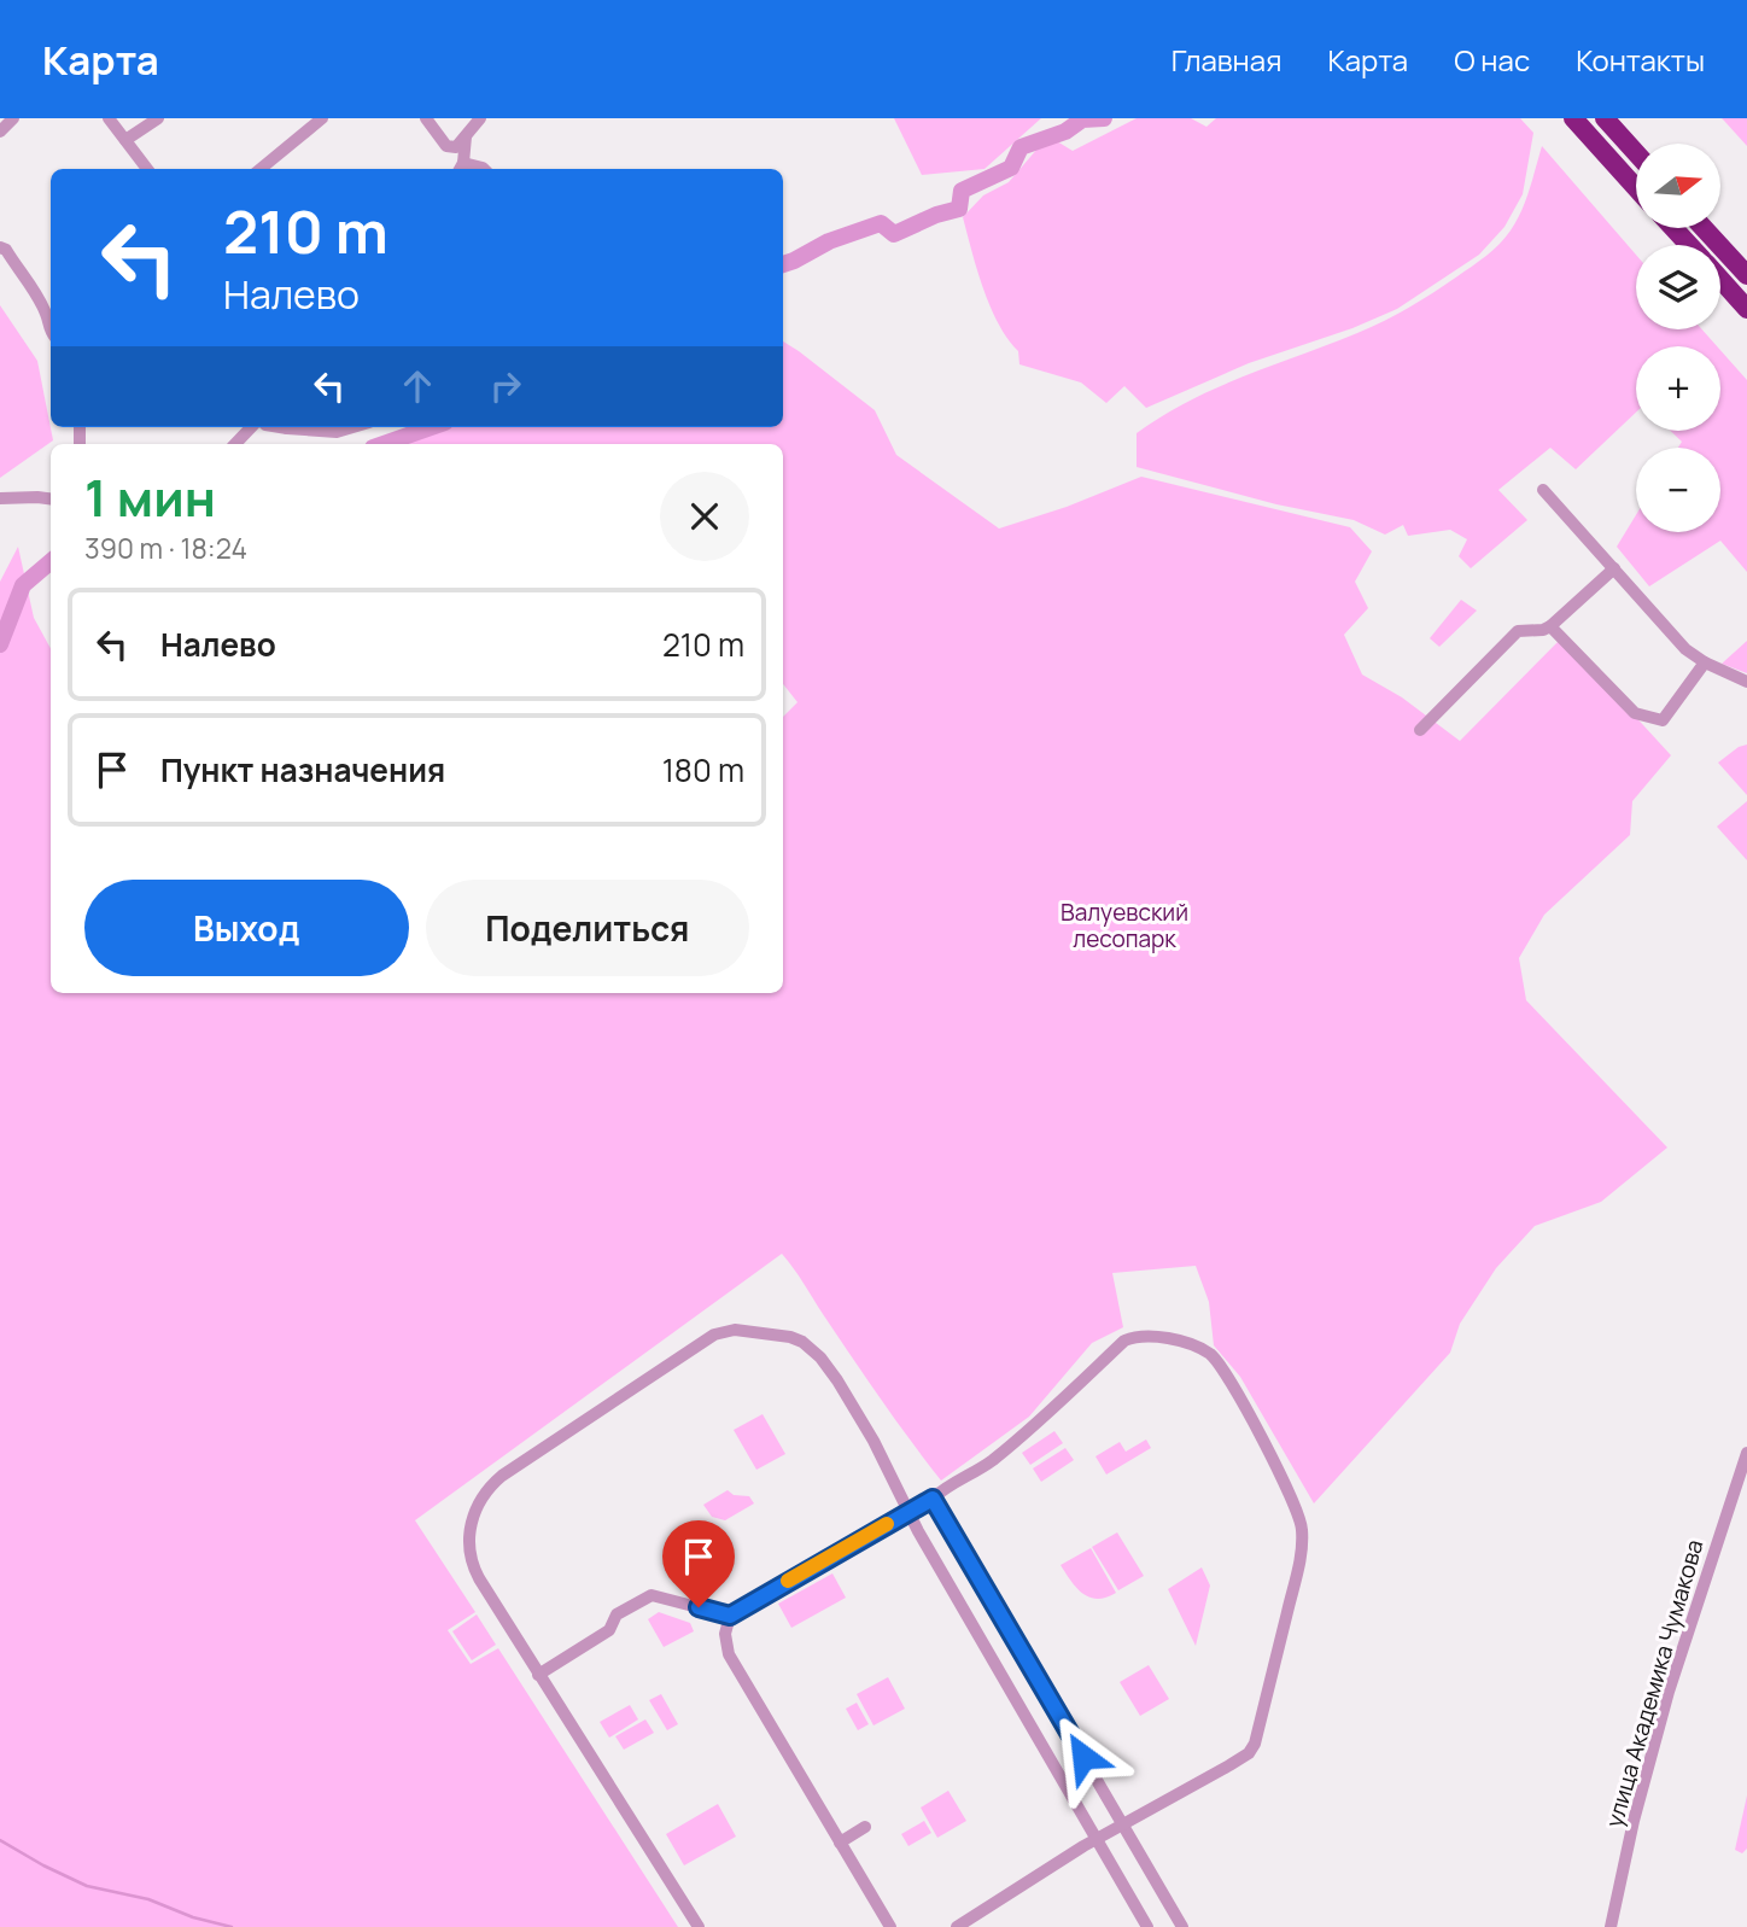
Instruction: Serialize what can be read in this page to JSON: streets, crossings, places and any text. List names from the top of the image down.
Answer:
{
  "streets": {
    "street": ["улица Академика Чумакова"]
  },
  "parks": ["Валуевский лесопарк"],
  "north": "right",
  "page": {
    "header": "Карта",
    "nav": [
      "Главная",
      "Карта",
      "О нас",
      "Контакты"
    ],
    "map_buttons": ["+", "−"],
    "turn": ["210 m", "Налево"],
    "heading": ["1 мин", "390 m · 18:24"],
    "list": [
      {
        "name": "Налево",
        "value": "210 m"
      },
      {
        "name": "Пункт назначения",
        "value": "180 m"
      }
    ],
    "buttons": ["Выход", "Поделиться"]
  }
}
